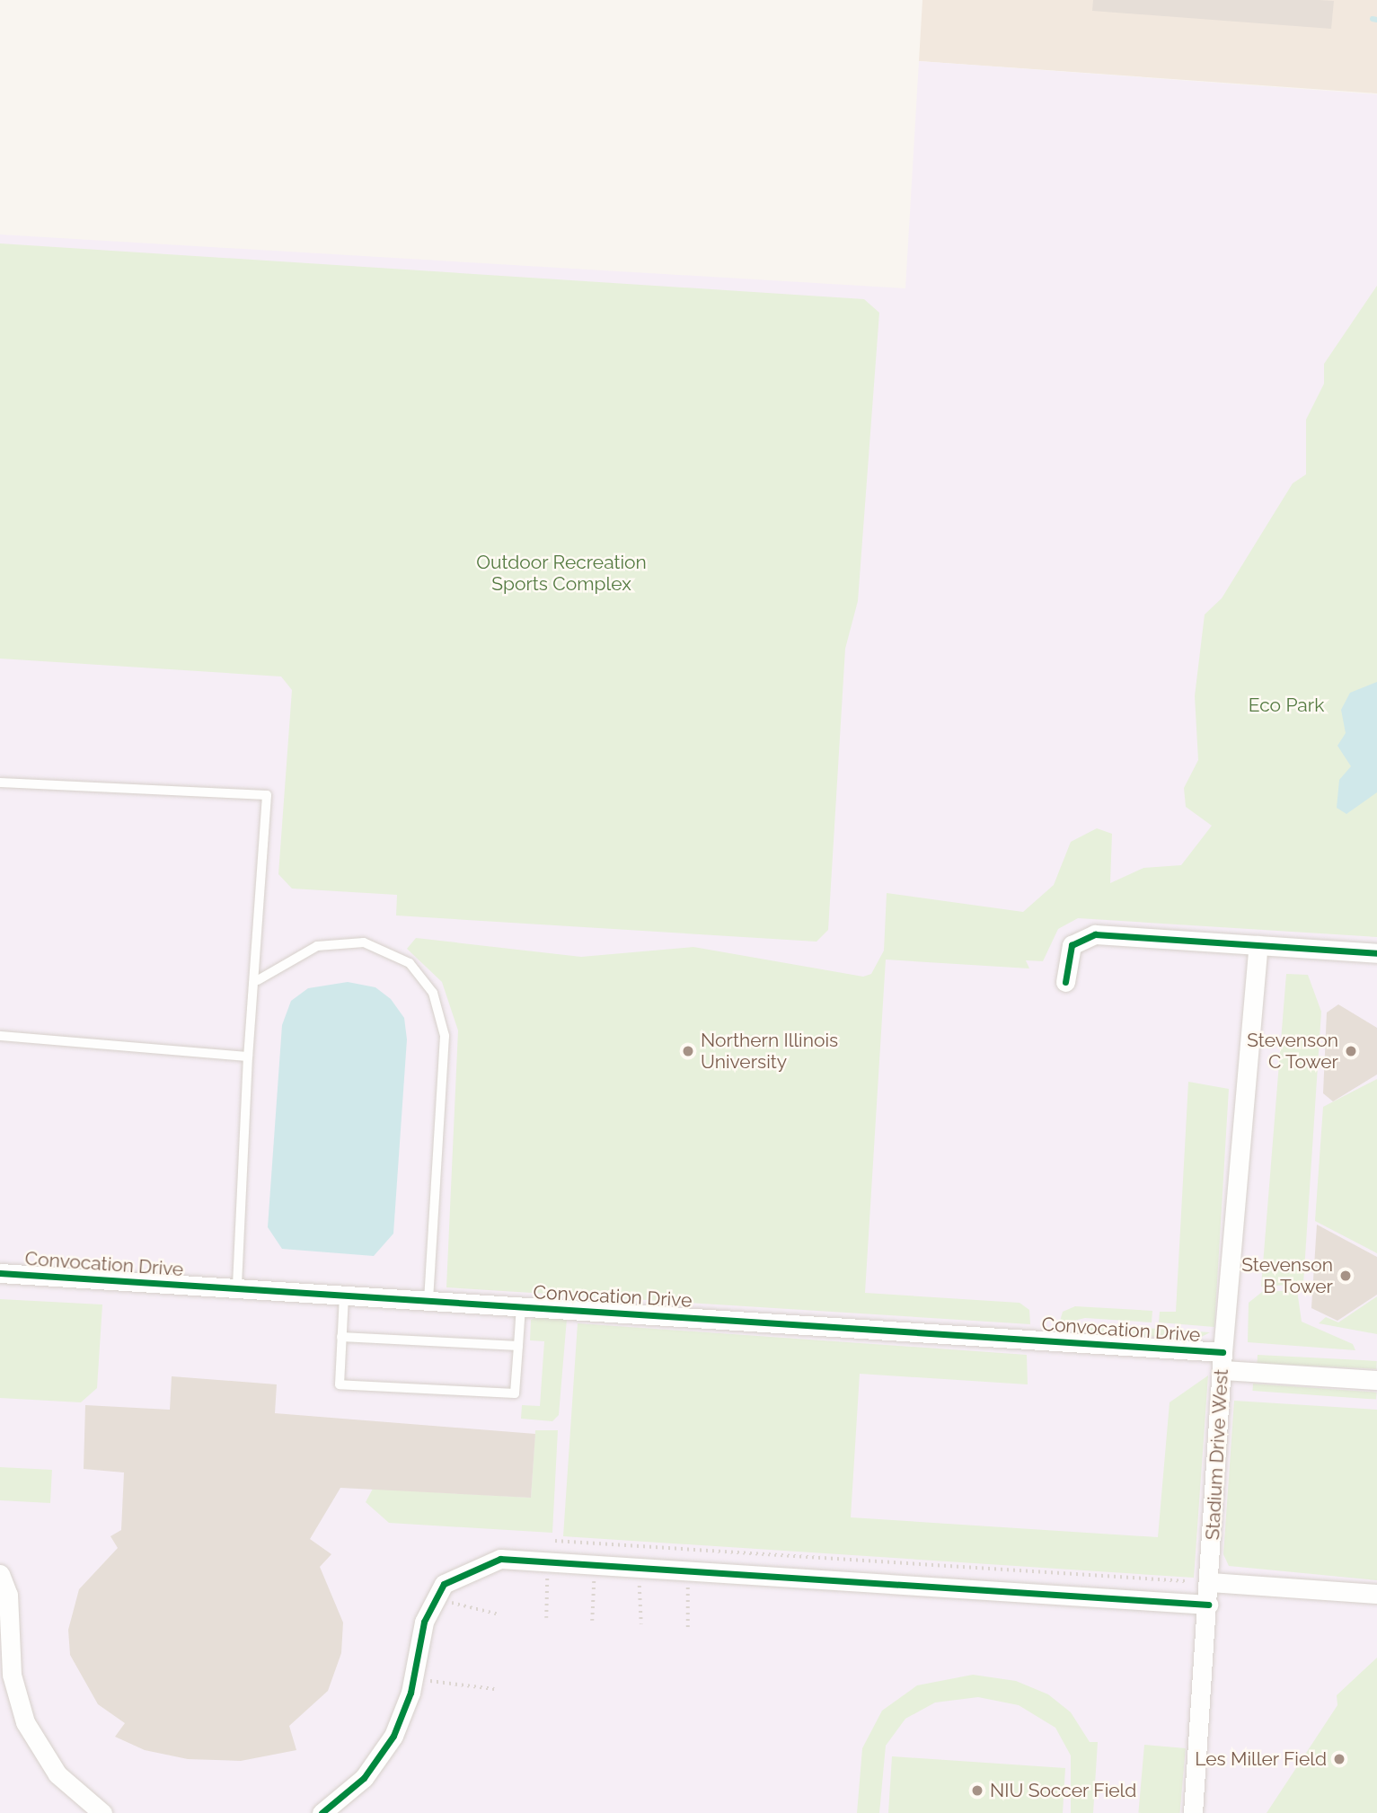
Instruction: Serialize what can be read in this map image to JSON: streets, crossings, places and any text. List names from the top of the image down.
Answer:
{
  "streets": {
    "street": ["Convocation Drive", "Stadium Drive West"]
  },
  "crossings": [
    ["Convocation Drive", "Stadium Drive West"]
  ],
  "parks": ["Outdoor Recreation Sports Complex", "Eco Park"],
  "places": [
    "Northern Illinois University",
    "Stevenson C Tower",
    "Stevenson B Tower",
    "Les Miller Field",
    "NIU Soccer Field"
  ]
}
